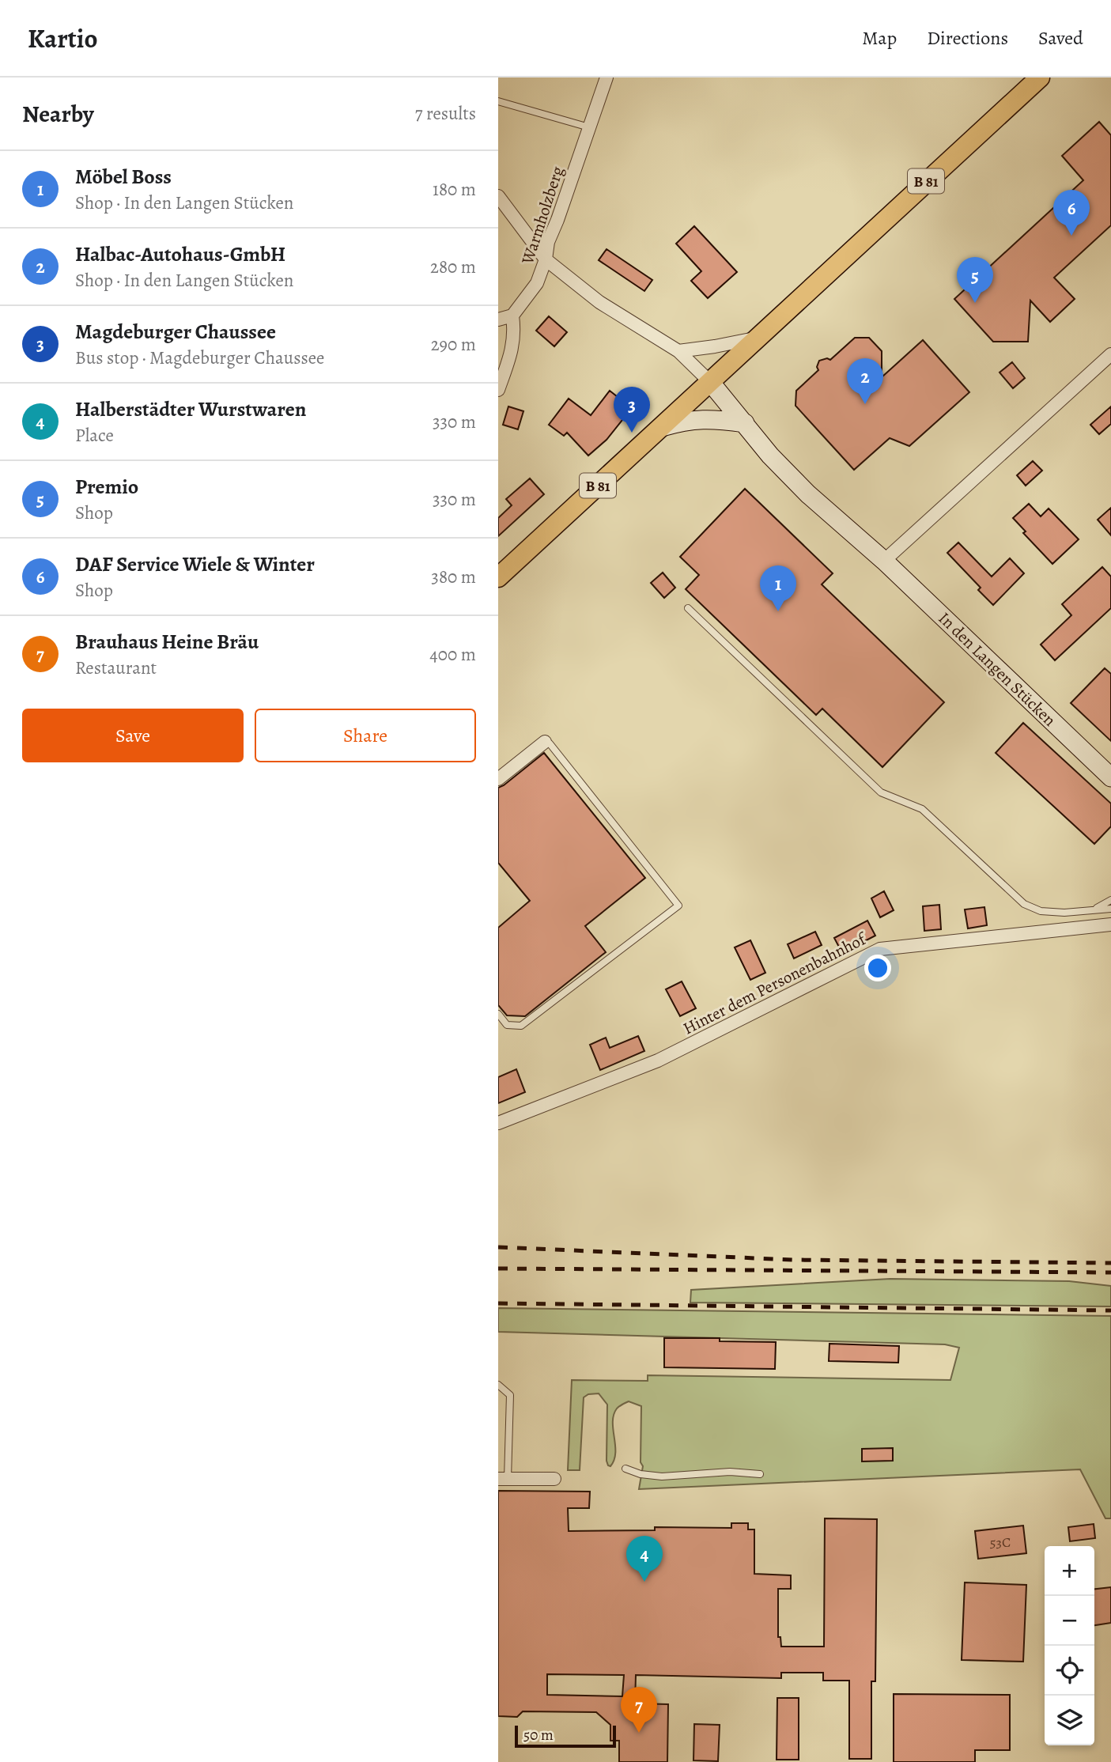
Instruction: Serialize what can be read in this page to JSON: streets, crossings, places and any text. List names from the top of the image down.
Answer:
{
  "streets": {
    "main road": ["B 81"],
    "street": ["Warmholzberg", "In den Langen Stücken", "Hinter dem Personenbahnhof"]
  },
  "crossings": [
    ["B 81", "In den Langen Stücken"]
  ],
  "house_numbers": ["53C"],
  "scale_bar": "50 m",
  "page": {
    "header": "Kartio",
    "nav": ["Map", "Directions", "Saved"],
    "heading": ["Nearby", "7 results"],
    "list": [
      {
        "mark": "1",
        "name": "Möbel Boss",
        "note": "Shop · In den Langen Stücken",
        "value": "180 m"
      },
      {
        "mark": "2",
        "name": "Halbac-Autohaus-GmbH",
        "note": "Shop · In den Langen Stücken",
        "value": "280 m"
      },
      {
        "mark": "3",
        "name": "Magdeburger Chaussee",
        "note": "Bus stop · Magdeburger Chaussee",
        "value": "290 m"
      },
      {
        "mark": "4",
        "name": "Halberstädter Wurstwaren",
        "note": "Place",
        "value": "330 m"
      },
      {
        "mark": "5",
        "name": "Premio",
        "note": "Shop",
        "value": "330 m"
      },
      {
        "mark": "6",
        "name": "DAF Service Wiele & Winter",
        "note": "Shop",
        "value": "380 m"
      },
      {
        "mark": "7",
        "name": "Brauhaus Heine Bräu",
        "note": "Restaurant",
        "value": "400 m"
      }
    ],
    "pins": [
      "6",
      "5",
      "2",
      "3",
      "1",
      "4",
      "7"
    ],
    "buttons": ["Save", "Share"],
    "map_buttons": ["+", "−"],
    "scale": "50 m"
  }
}
